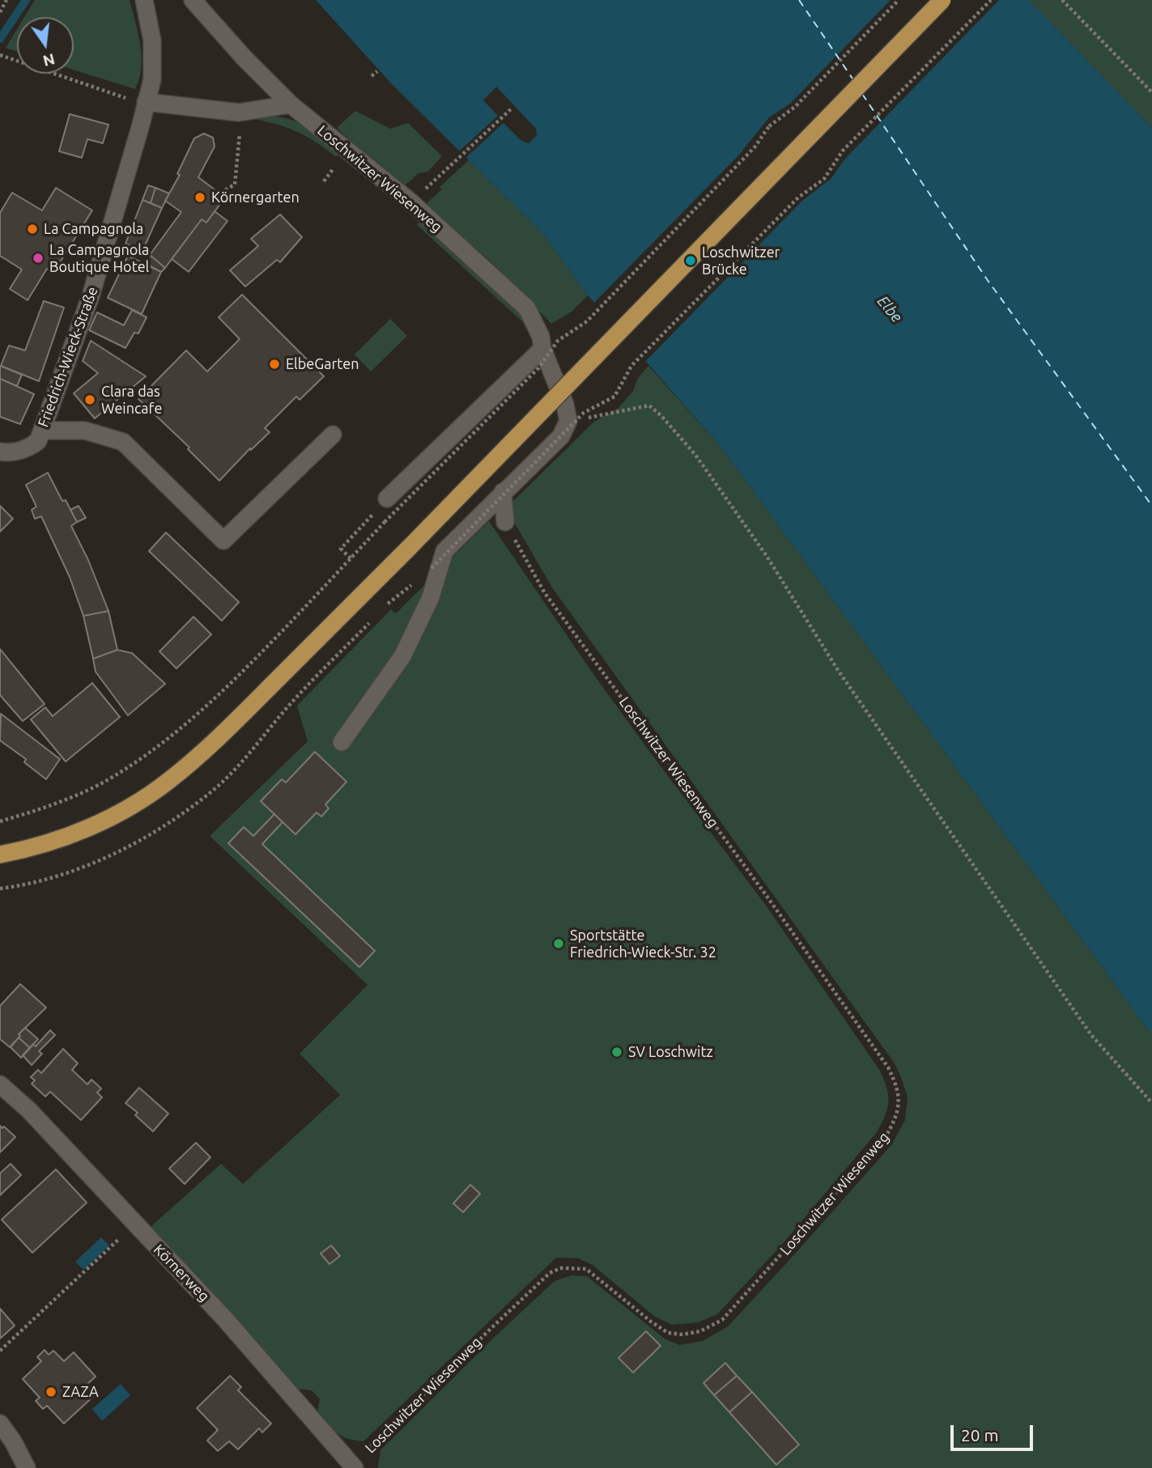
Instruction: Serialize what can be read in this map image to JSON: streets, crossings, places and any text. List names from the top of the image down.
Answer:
{
  "streets": {
    "street": ["Loschwitzer Wiesenweg", "Friedrich-Wieck-Straße", "Körnerweg"]
  },
  "crossings": [
    ["Loschwitzer Wiesenweg", "Körnerweg"]
  ],
  "water": ["Elbe"],
  "places": [
    "Körnergarten",
    "La Campagnola",
    "La Campagnola Boutique Hotel",
    "Loschwitzer Brücke",
    "ElbeGarten",
    "Clara das Weincafe",
    "Sportstätte Friedrich-Wieck-Str. 32",
    "SV Loschwitz",
    "ZAZA"
  ],
  "scale_bar": "20 m",
  "north": "bottom"
}
